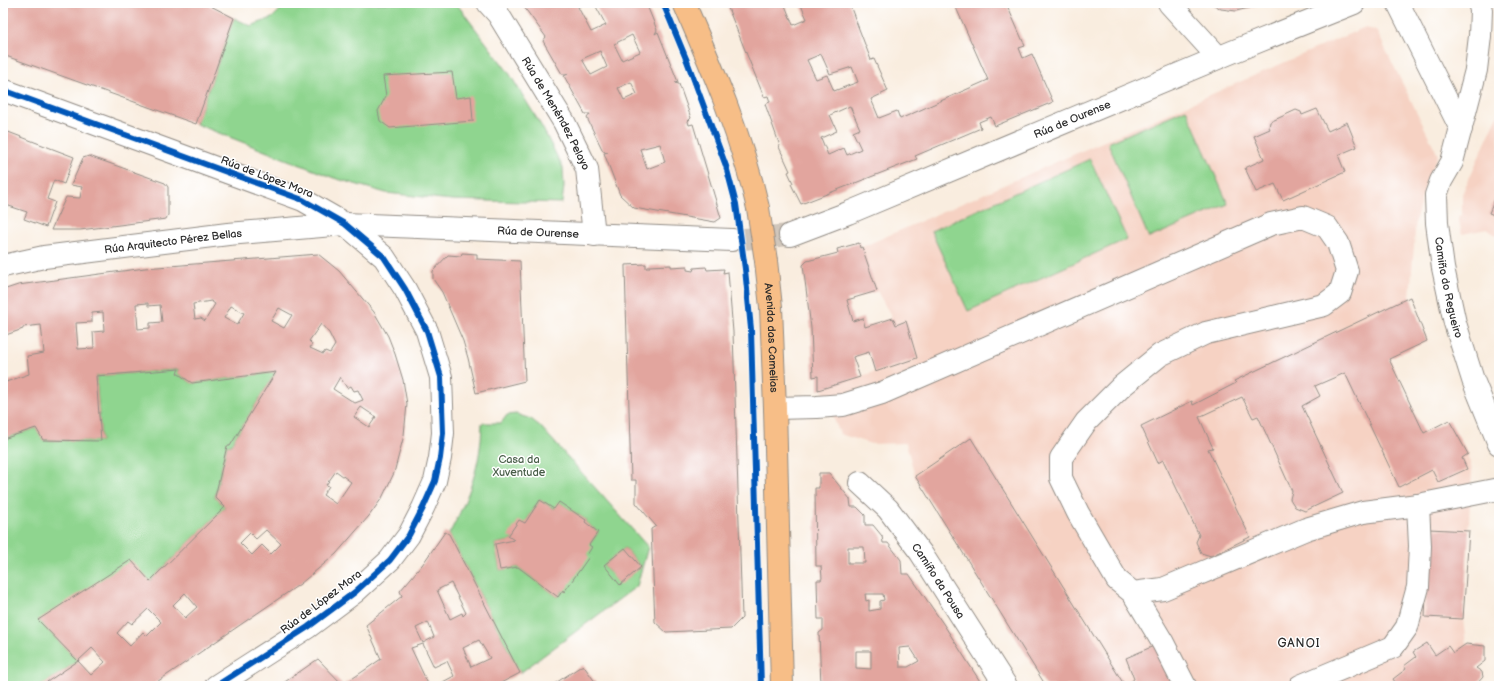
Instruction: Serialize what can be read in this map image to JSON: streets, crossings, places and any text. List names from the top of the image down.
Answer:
{
  "streets": {
    "main road": ["Avenida das Camelias"],
    "street": [
      "Rúa de Menéndez Pelayo",
      "Rúa de Ourense",
      "Rúa de López Mora",
      "Rúa Arquitecto Pérez Bellas",
      "Camiño do Regueiro",
      "Camiño da Pousa"
    ]
  },
  "crossings": [
    ["Rúa de Menéndez Pelayo", "Rúa de Ourense"],
    ["Rúa de Ourense", "Rúa de López Mora"],
    ["Rúa de Ourense", "Rúa Arquitecto Pérez Bellas"],
    ["Rúa de López Mora", "Rúa Arquitecto Pérez Bellas"]
  ],
  "districts": ["GANOI"],
  "parks": ["Casa da Xuventude"]
}
